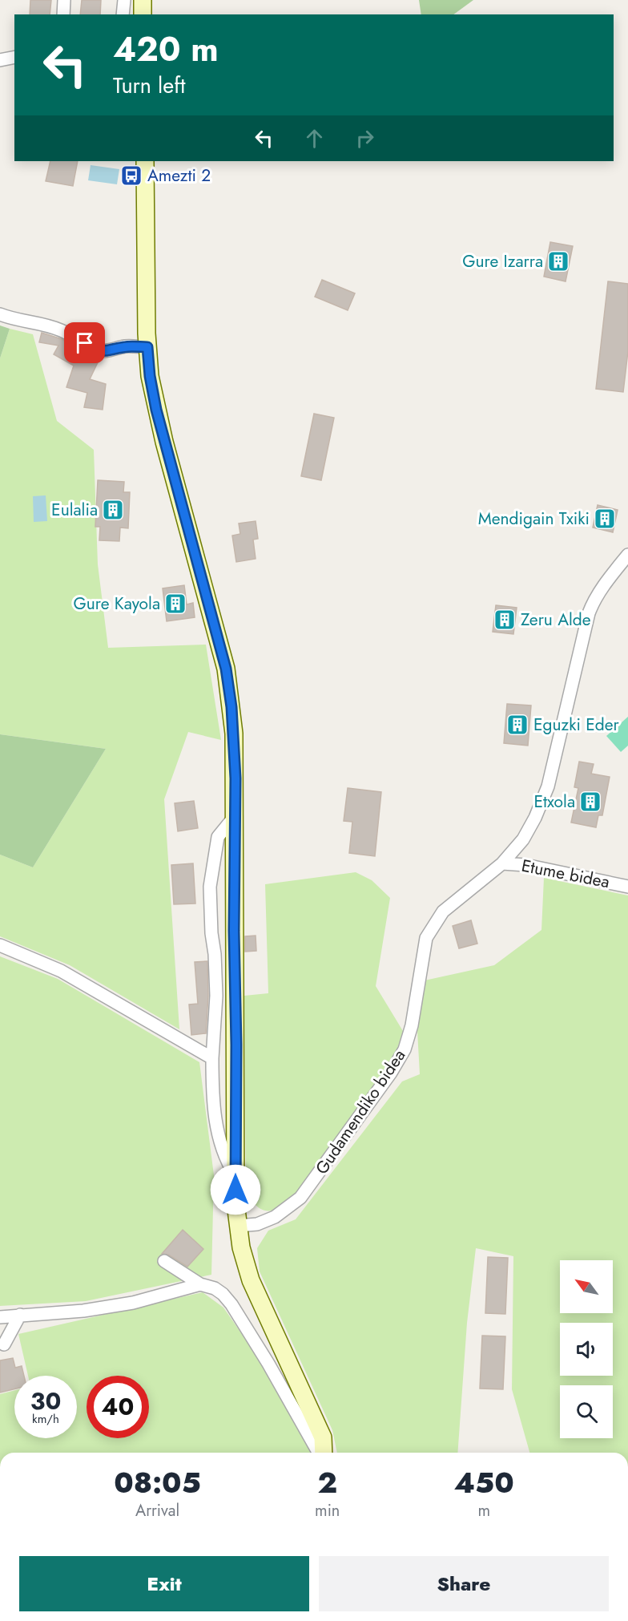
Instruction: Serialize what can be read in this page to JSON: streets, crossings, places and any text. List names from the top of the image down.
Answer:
{
  "streets": {
    "street": ["Etume bidea", "Gudamendiko bidea"]
  },
  "crossings": [
    ["Etume bidea", "Gudamendiko bidea"]
  ],
  "places": {
    "bus stop": ["Amezti 2"],
    "building": [
      "Gure Izarra",
      "Eulalia",
      "Mendigain Txiki",
      "Gure Kayola",
      "Zeru Alde",
      "Eguzki Eder",
      "Etxola"
    ]
  },
  "north": "top left",
  "page": {
    "turn": ["420 m", "Turn left"],
    "speed": "30 km/h",
    "limit": "40",
    "eta": [
      "08:05",
      "Arrival",
      "2",
      "min",
      "450",
      "m"
    ],
    "buttons": ["Exit", "Share"]
  }
}
